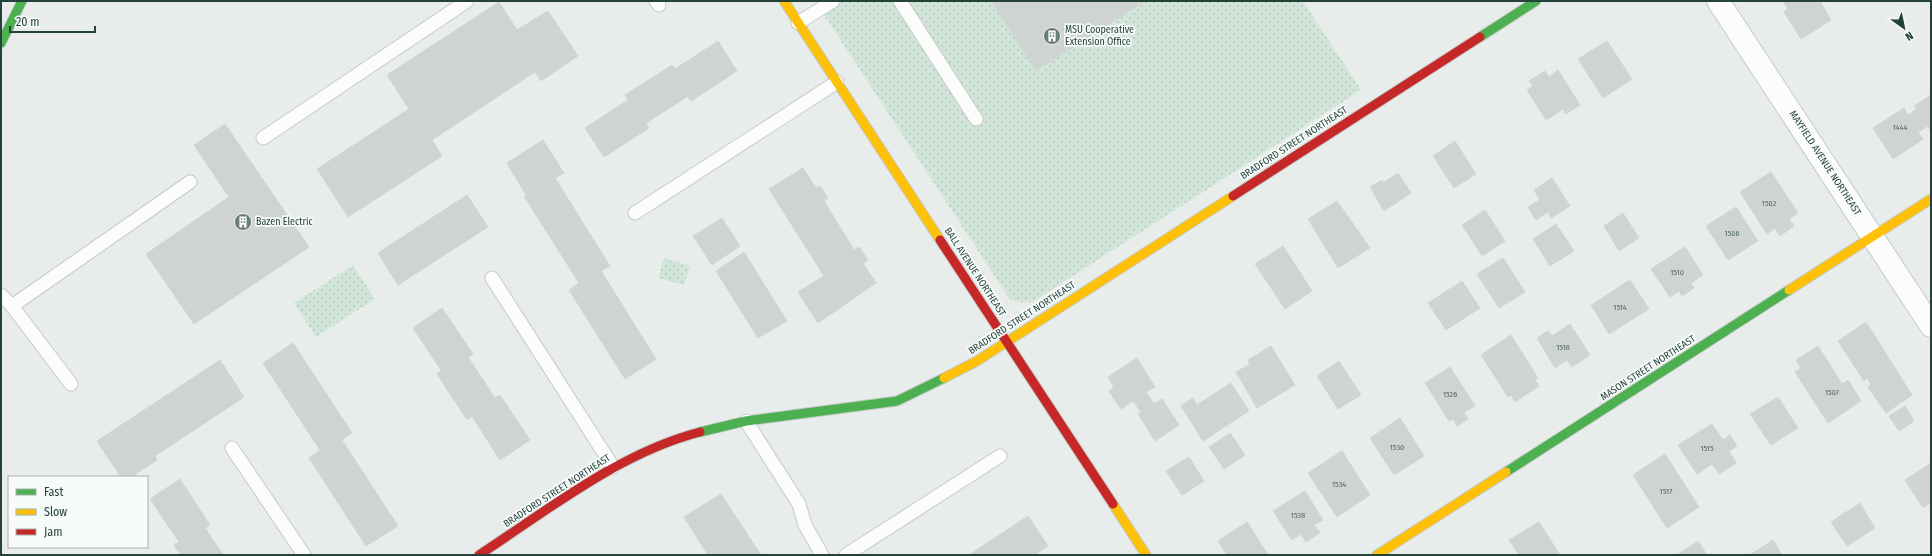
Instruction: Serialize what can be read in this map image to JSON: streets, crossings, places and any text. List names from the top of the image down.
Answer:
{
  "streets": {
    "street": [
      "BRADFORD STREET NORTHEAST",
      "MAYFIELD AVENUE NORTHEAST",
      "BALL AVENUE NORTHEAST",
      "MASON STREET NORTHEAST"
    ]
  },
  "crossings": [
    ["BRADFORD STREET NORTHEAST", "BALL AVENUE NORTHEAST"],
    ["MAYFIELD AVENUE NORTHEAST", "MASON STREET NORTHEAST"]
  ],
  "places": {
    "building": ["MSU Cooperative Extension Office", "Bazen Electric"]
  },
  "house_numbers": [
    "1444",
    "1502",
    "1506",
    "1510",
    "1514",
    "1518",
    "1507",
    "1526",
    "1530",
    "1515",
    "1534",
    "1517",
    "1538"
  ],
  "legend": ["Fast", "Slow", "Jam"],
  "scale_bar": "20 m",
  "north": "bottom right"
}
